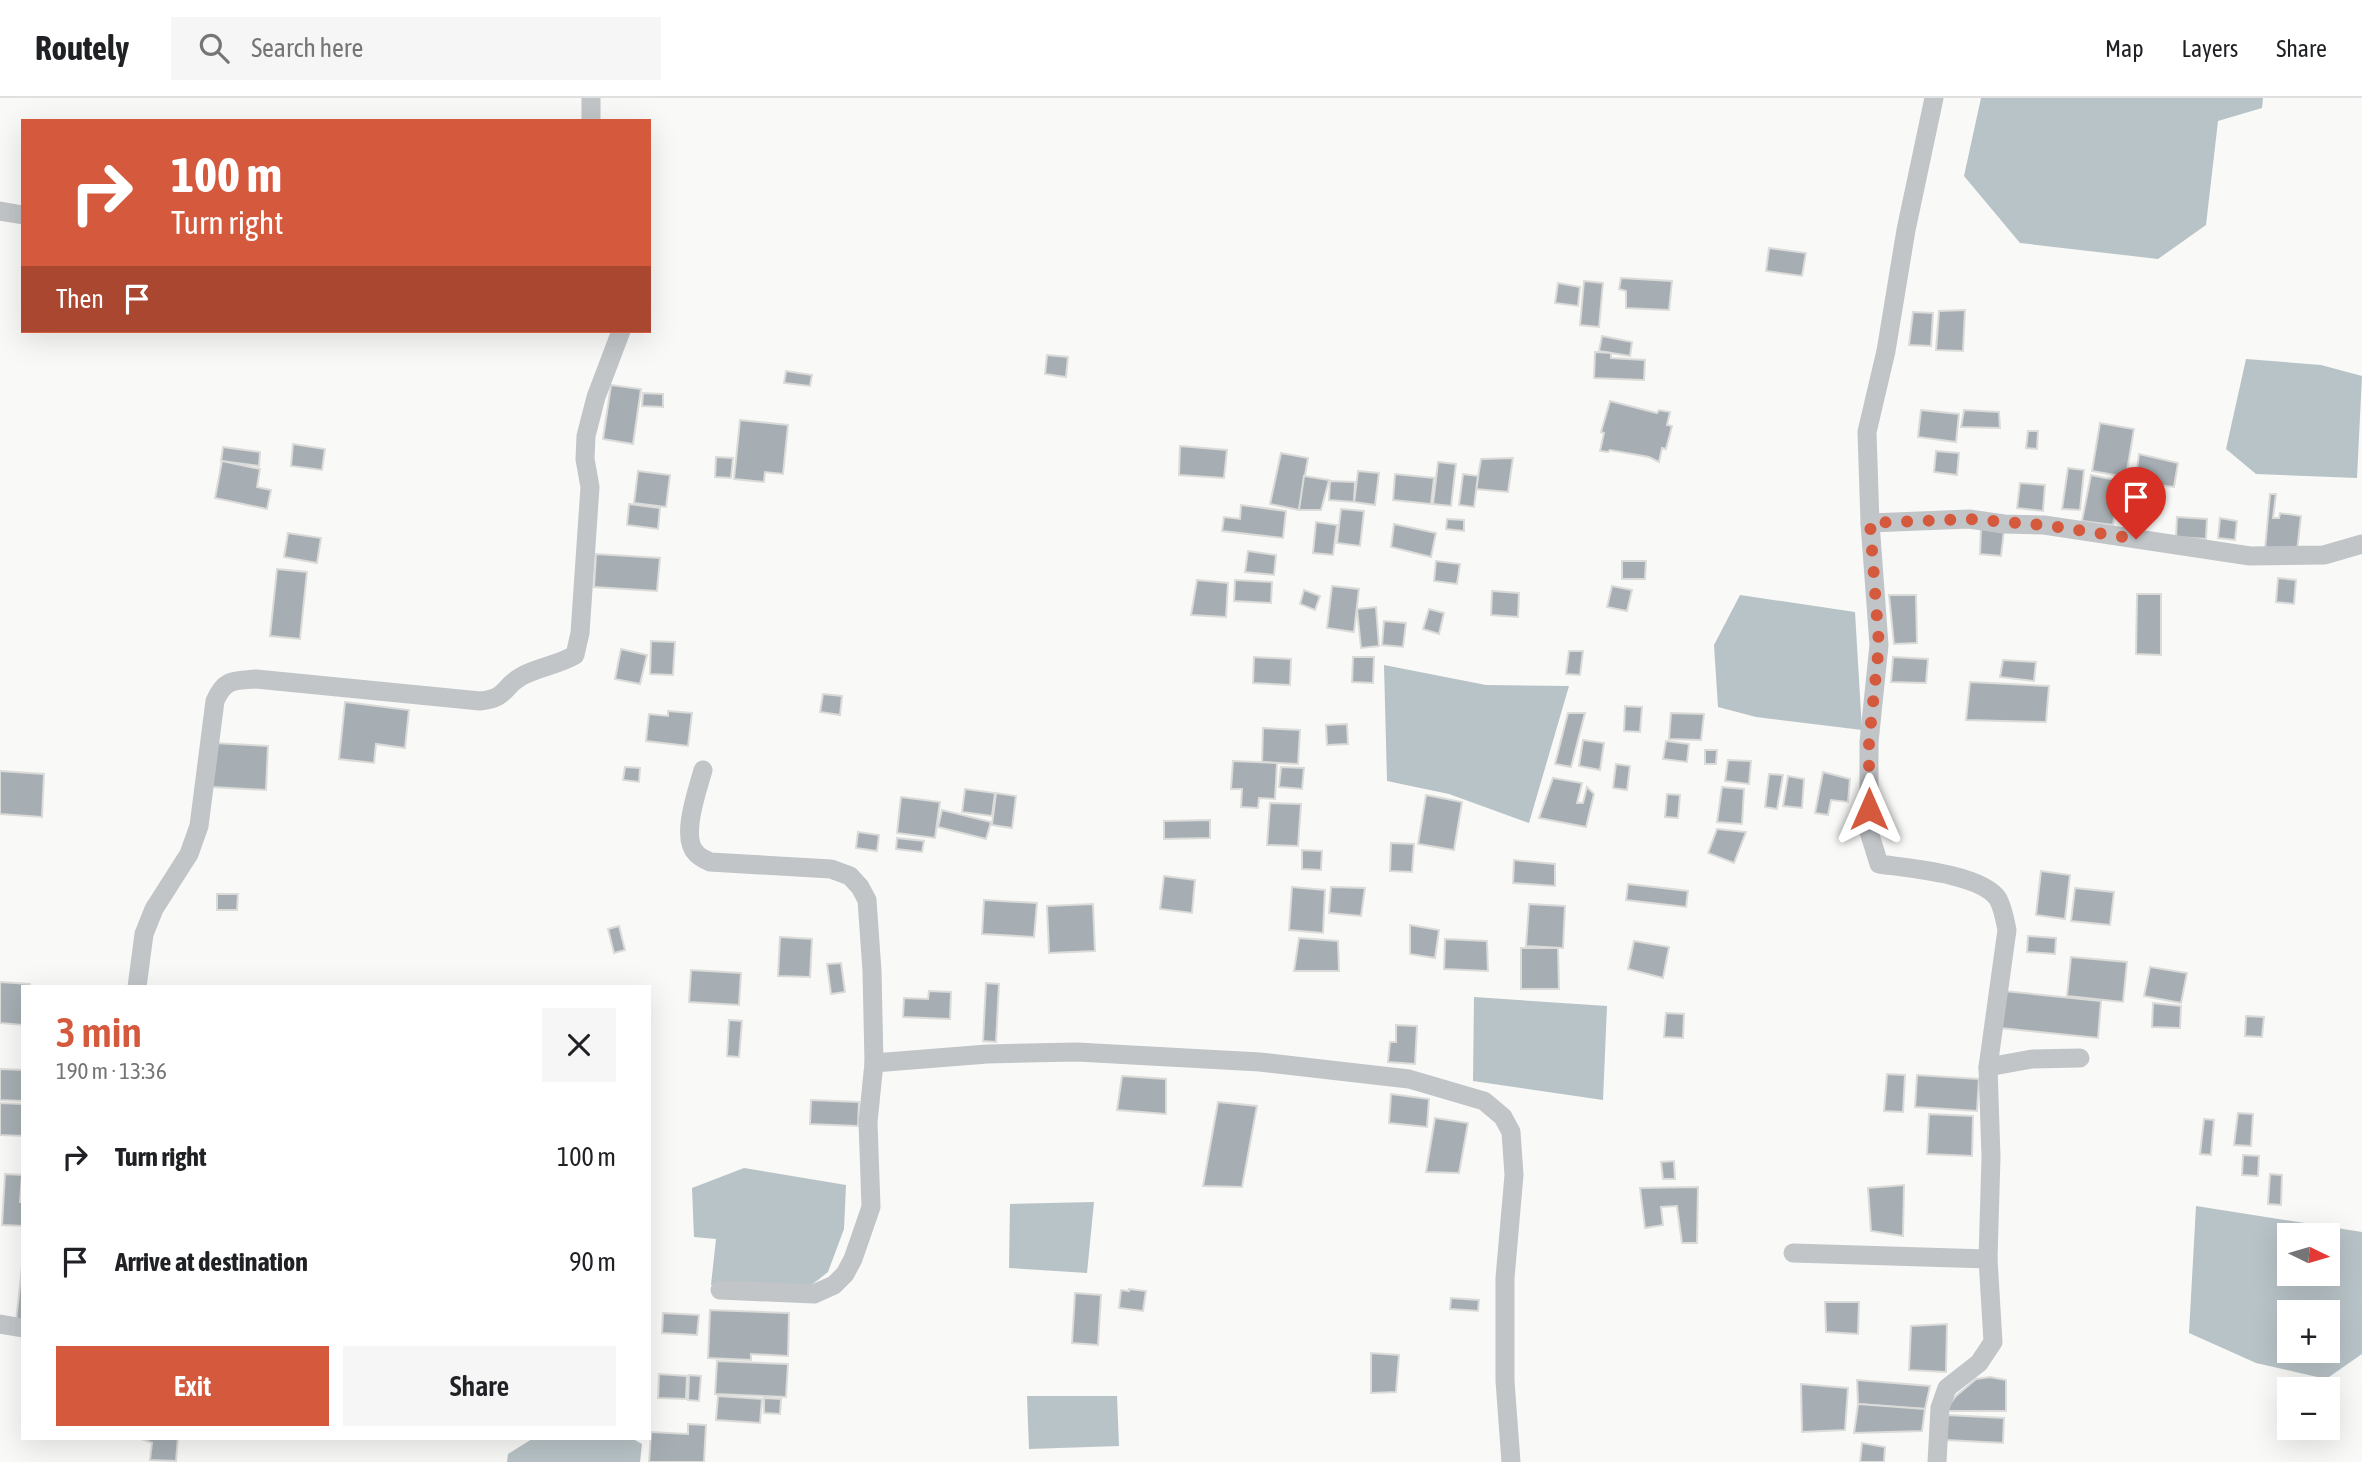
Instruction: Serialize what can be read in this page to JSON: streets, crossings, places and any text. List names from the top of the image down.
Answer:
{
  "north": "right",
  "page": {
    "header": "Routely",
    "search": "Search here",
    "nav": ["Map", "Layers", "Share"],
    "turn": ["100 m", "Turn right"],
    "then": "Then",
    "heading": ["3 min", "190 m · 13:36"],
    "list": [
      {
        "name": "Turn right",
        "value": "100 m"
      },
      {
        "name": "Arrive at destination",
        "value": "90 m"
      }
    ],
    "map_buttons": ["+", "−"],
    "buttons": ["Exit", "Share"]
  }
}
